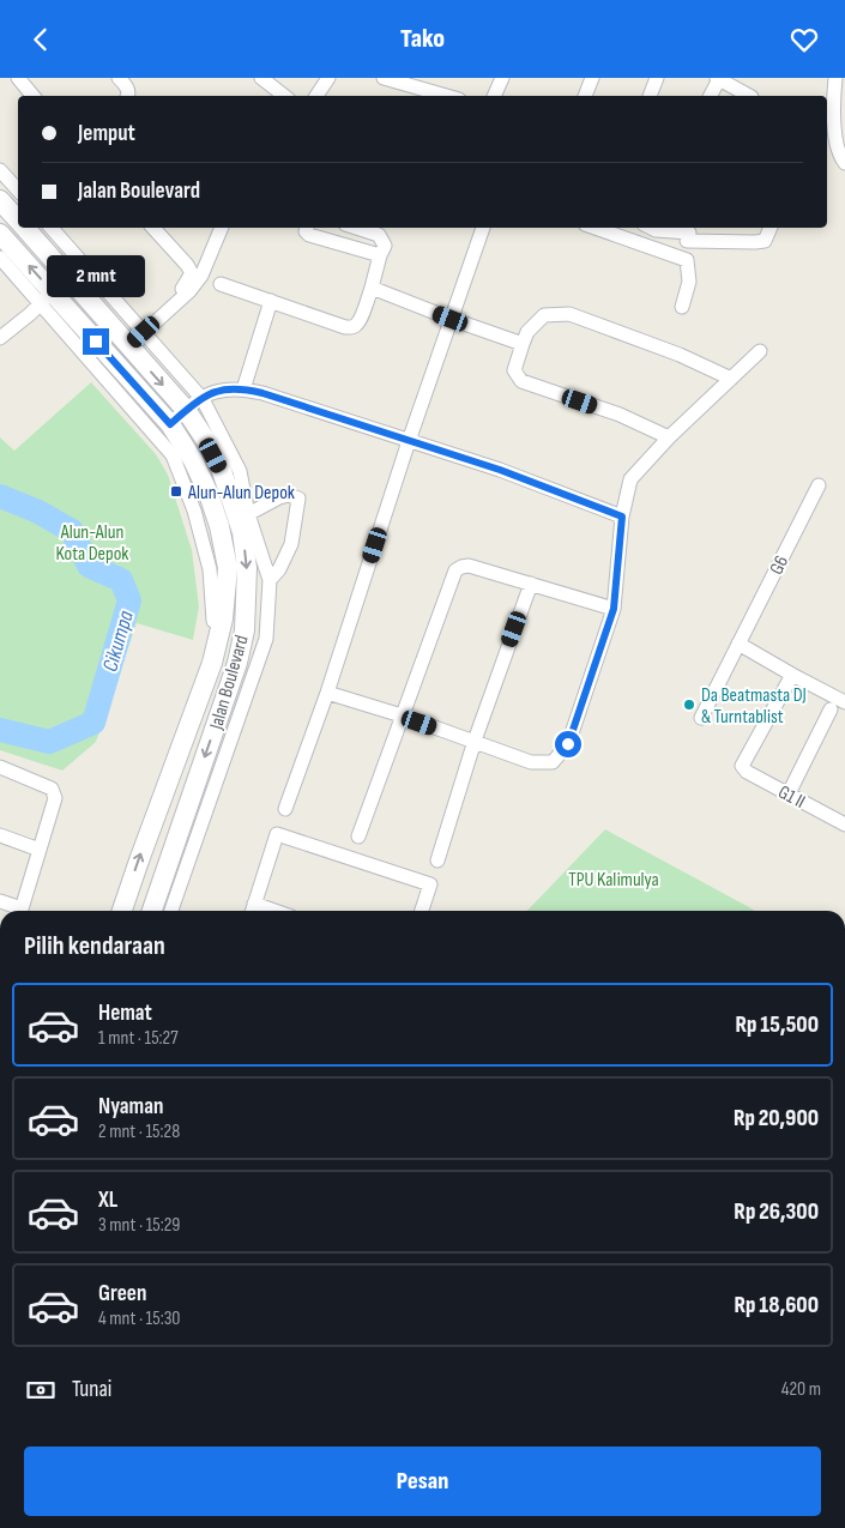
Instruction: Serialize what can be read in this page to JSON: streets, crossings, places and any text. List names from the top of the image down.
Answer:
{
  "streets": {
    "main road": ["Jalan Boulevard"],
    "street": ["G6", "G1 II"]
  },
  "water": ["Cikumpa"],
  "parks": ["Alun-Alun Kota Depok", "TPU Kalimulya"],
  "places": {
    "transit": ["Alun-Alun Depok"],
    "other": ["Da Beatmasta DJ & Turntablist"]
  },
  "page": {
    "header": "Tako",
    "banner": ["Jemput", "Jalan Boulevard"],
    "bubble": "2 mnt",
    "heading": "Pilih kendaraan",
    "list": [
      {
        "name": "Hemat",
        "note": "1 mnt · 15:27",
        "value": "Rp 15,500"
      },
      {
        "name": "Nyaman",
        "note": "2 mnt · 15:28",
        "value": "Rp 20,900"
      },
      {
        "name": "XL",
        "note": "3 mnt · 15:29",
        "value": "Rp 26,300"
      },
      {
        "name": "Green",
        "note": "4 mnt · 15:30",
        "value": "Rp 18,600"
      }
    ],
    "pay": ["Tunai", "420 m"],
    "buttons": "Pesan"
  }
}
